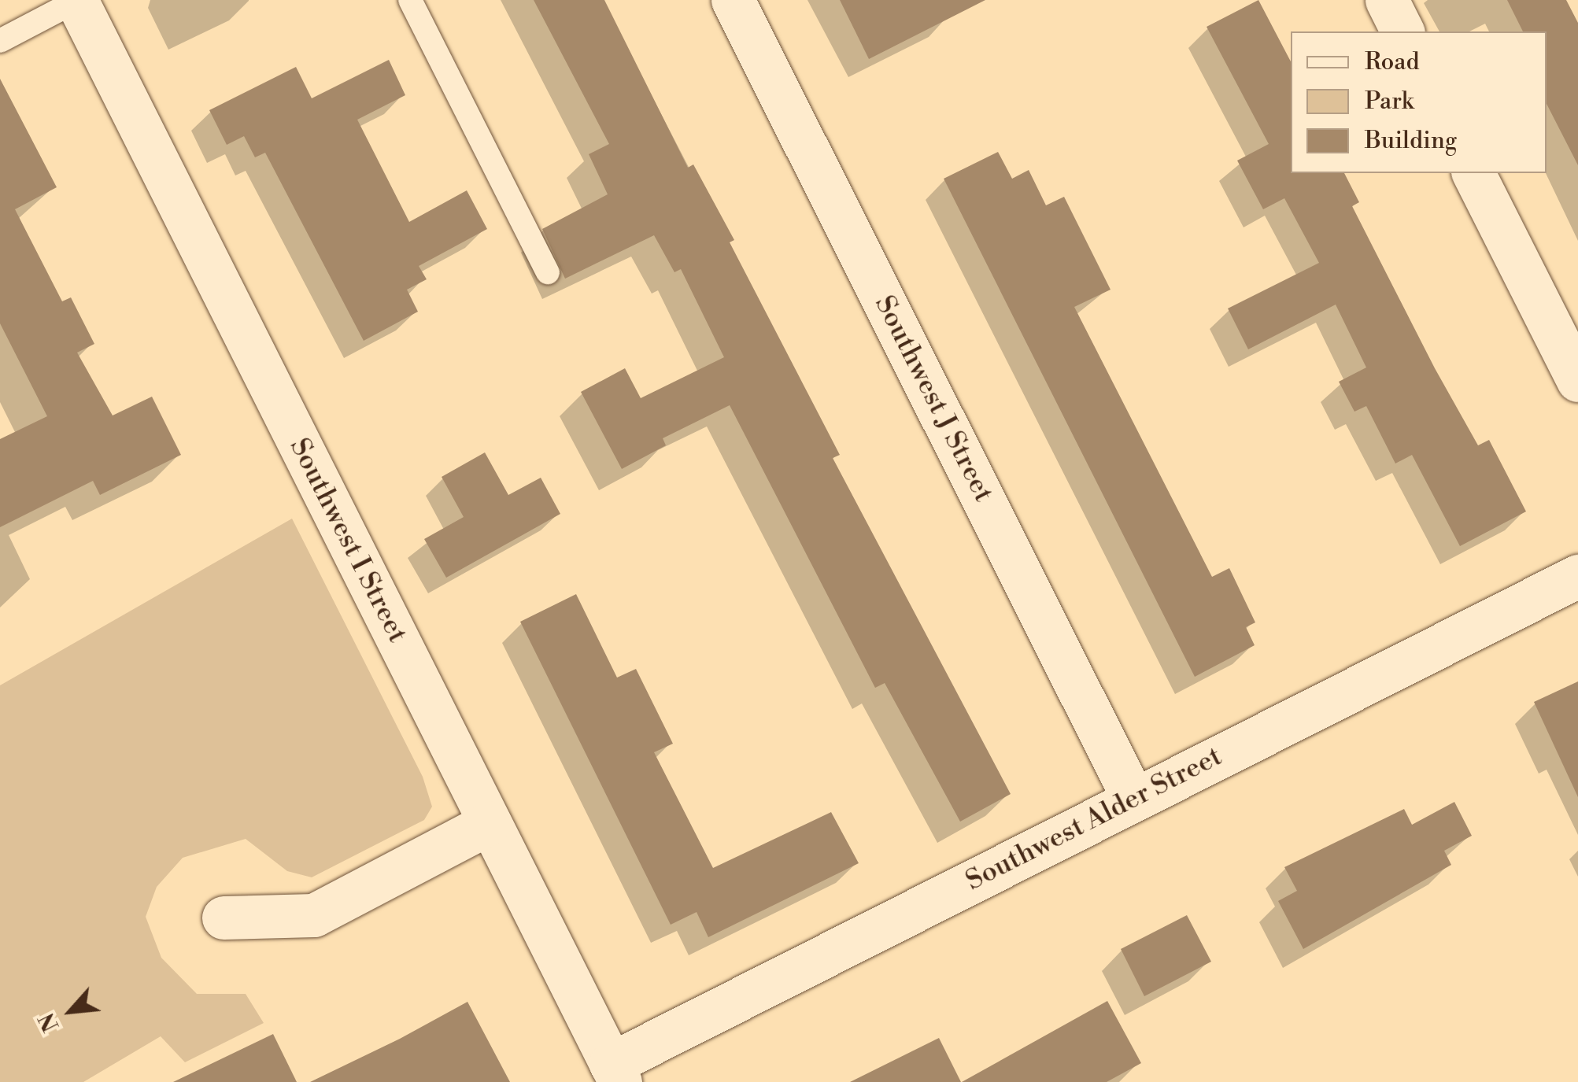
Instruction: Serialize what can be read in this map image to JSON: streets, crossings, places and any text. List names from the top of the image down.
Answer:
{
  "streets": {
    "street": ["Southwest J Street", "Southwest I Street", "Southwest Alder Street"]
  },
  "crossings": [
    ["Southwest J Street", "Southwest Alder Street"],
    ["Southwest I Street", "Southwest Alder Street"]
  ],
  "legend": ["Road", "Park", "Building"],
  "north": "bottom left"
}
